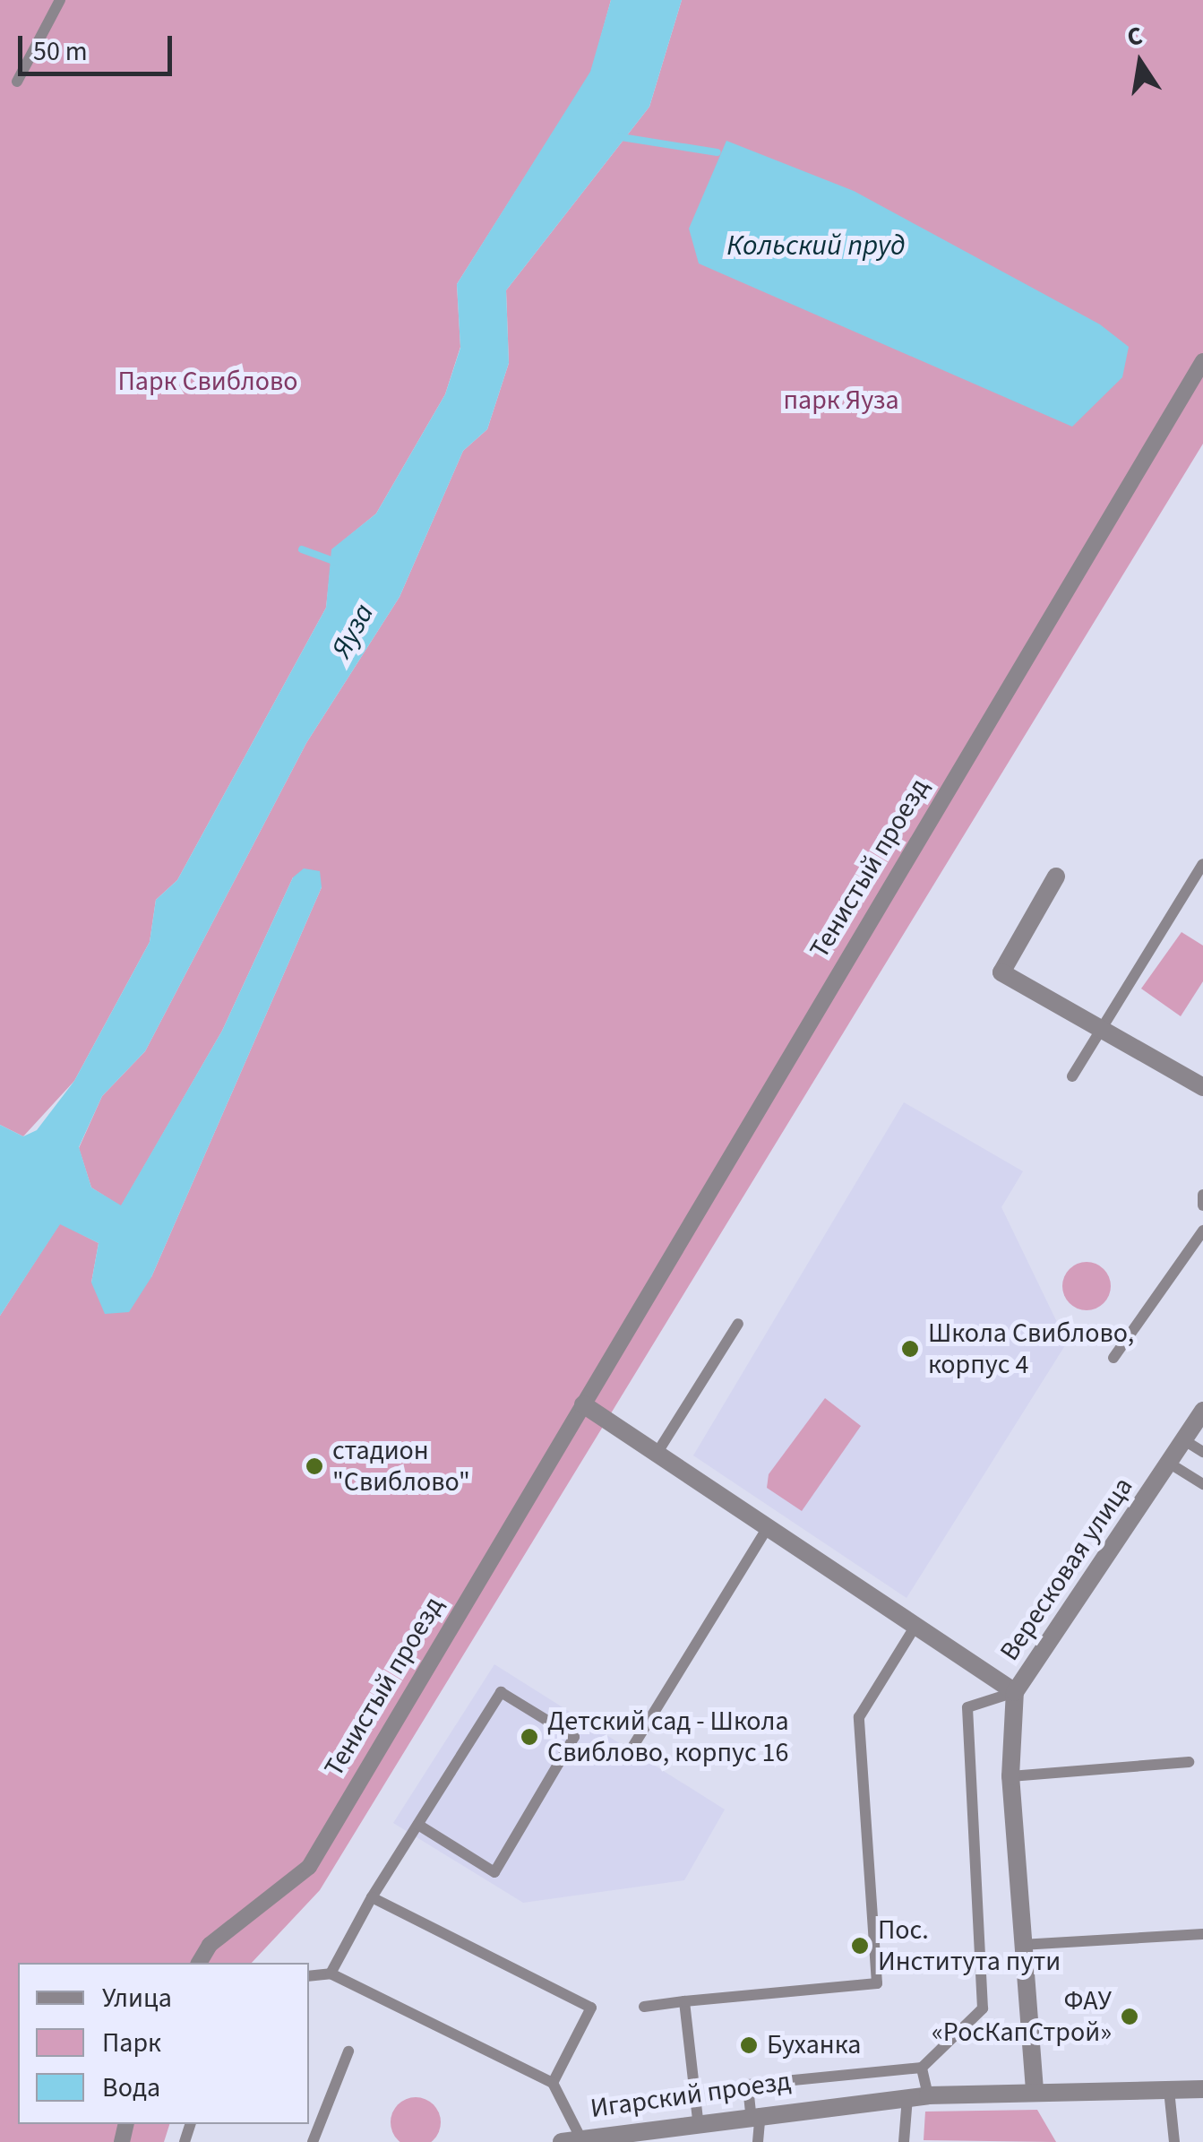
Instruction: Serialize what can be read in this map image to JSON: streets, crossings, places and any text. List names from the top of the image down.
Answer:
{
  "streets": {
    "street": ["Тенистый проезд", "Вересковая улица", "Игарский проезд"]
  },
  "crossings": [
    ["Вересковая улица", "Игарский проезд"]
  ],
  "water": ["Кольский пруд", "Яуза"],
  "parks": ["Парк Свиблово", "парк Яуза"],
  "places": [
    "Школа Свиблово, корпус 4",
    "стадион \"Свиблово\"",
    "Детский сад - Школа Свиблово, корпус 16",
    "Пос. Института пути",
    "ФАУ «РосКапСтрой»",
    "Буханка"
  ],
  "legend": ["Улица", "Парк", "Вода"],
  "scale_bar": "50 m",
  "north": "top"
}
